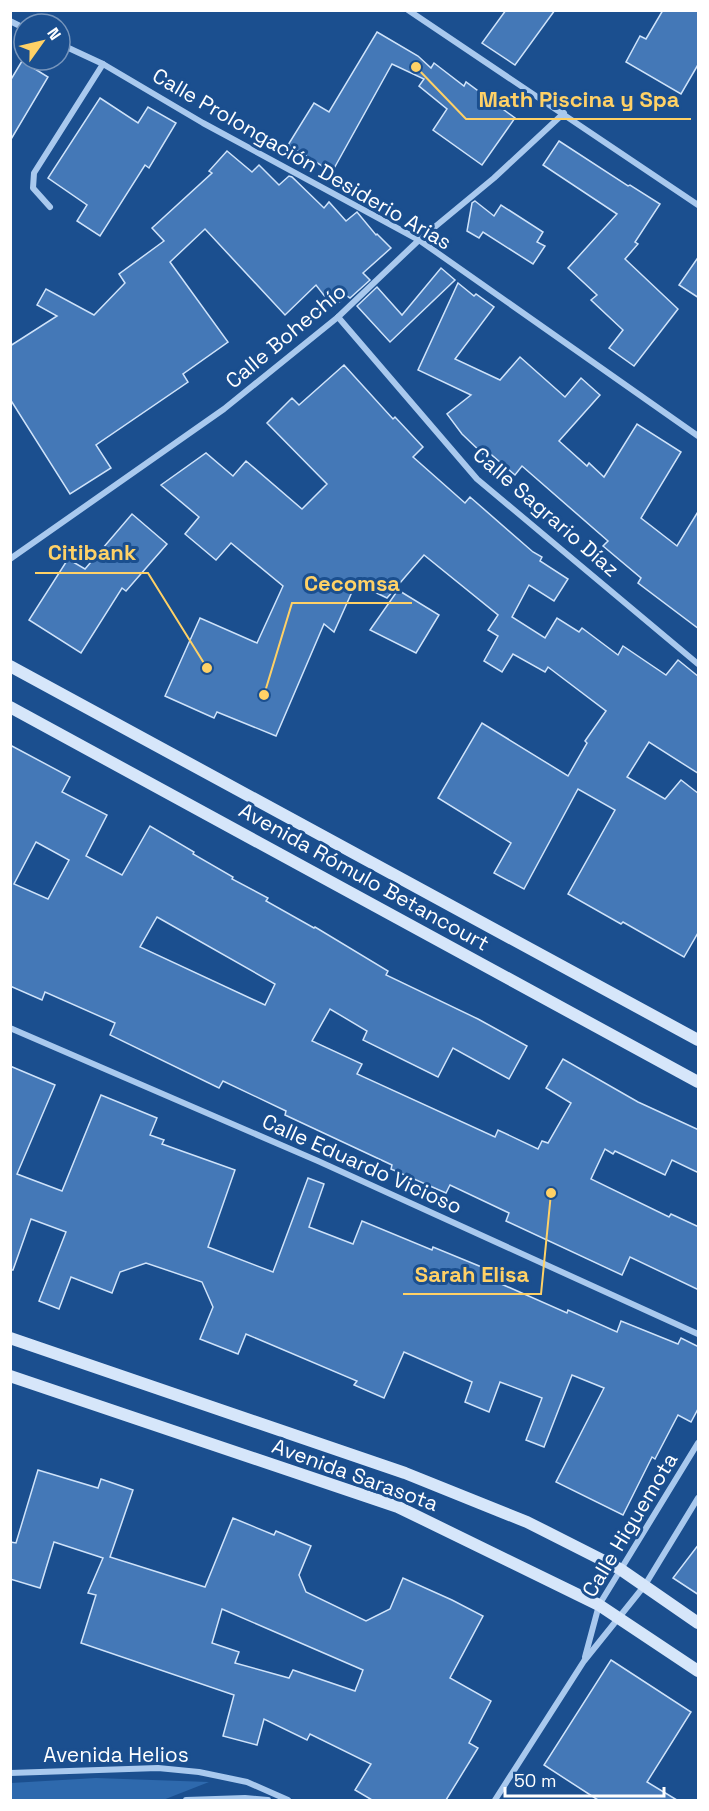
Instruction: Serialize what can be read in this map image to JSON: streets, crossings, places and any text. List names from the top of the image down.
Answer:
{
  "streets": {
    "main road": ["Avenida Rómulo Betancourt", "Avenida Sarasota"],
    "street": [
      "Calle Prolongación Desiderio Arias",
      "Calle Bohechío",
      "Calle Sagrario Díaz",
      "Calle Eduardo Vicioso",
      "Calle Higuemota",
      "Avenida Helios"
    ]
  },
  "crossings": [
    ["Calle Prolongación Desiderio Arias", "Calle Bohechío"],
    ["Calle Bohechío", "Calle Sagrario Díaz"],
    ["Avenida Sarasota", "Calle Higuemota"]
  ],
  "places": [
    "Math Piscina y Spa",
    "Citibank",
    "Cecomsa",
    "Sarah Elisa"
  ],
  "scale_bar": "50 m",
  "north": "top right"
}
